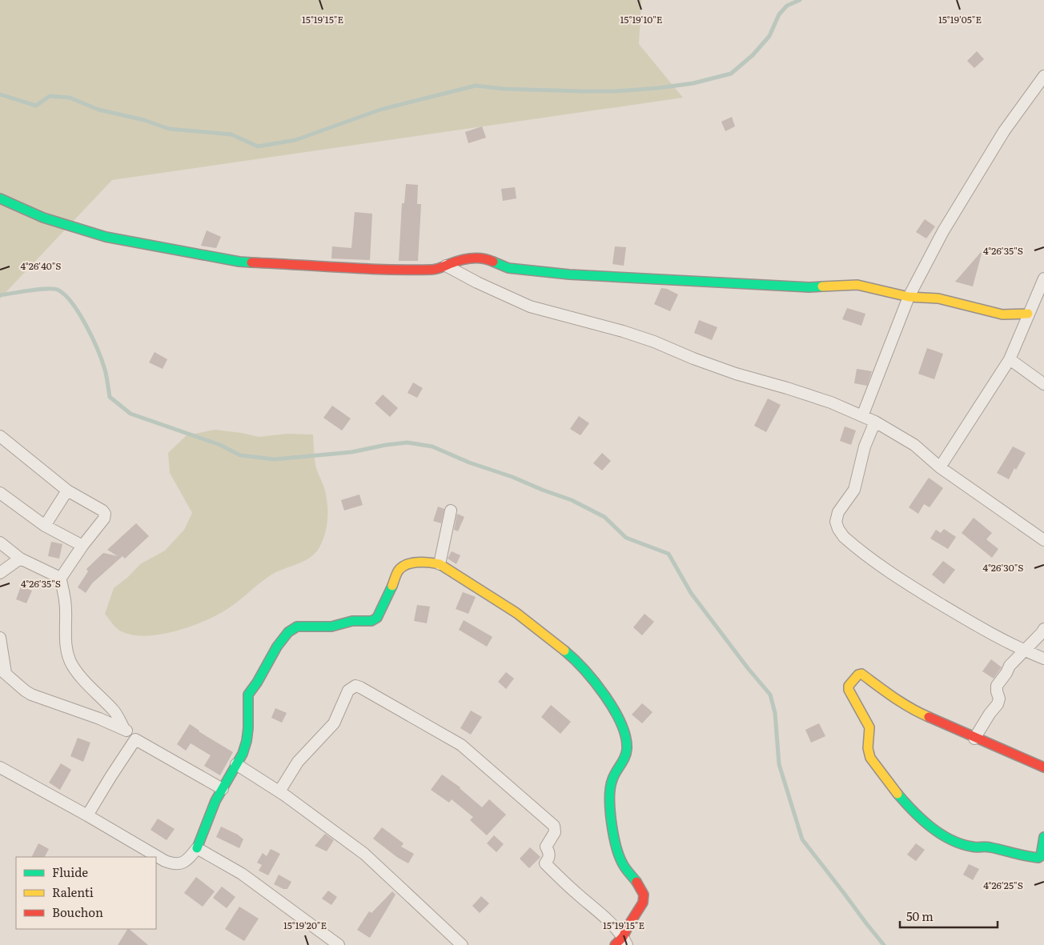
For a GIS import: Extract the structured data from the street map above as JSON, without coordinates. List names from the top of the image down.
{
  "legend": ["Fluide", "Ralenti", "Bouchon"],
  "scale_bar": "50 m",
  "coordinates": [
    "15°19'15\"E",
    "15°19'10\"E",
    "15°19'05\"E",
    "4°26'35\"S",
    "4°26'40\"S",
    "4°26'30\"S",
    "4°26'25\"S",
    "15°19'20\"E"
  ]
}
